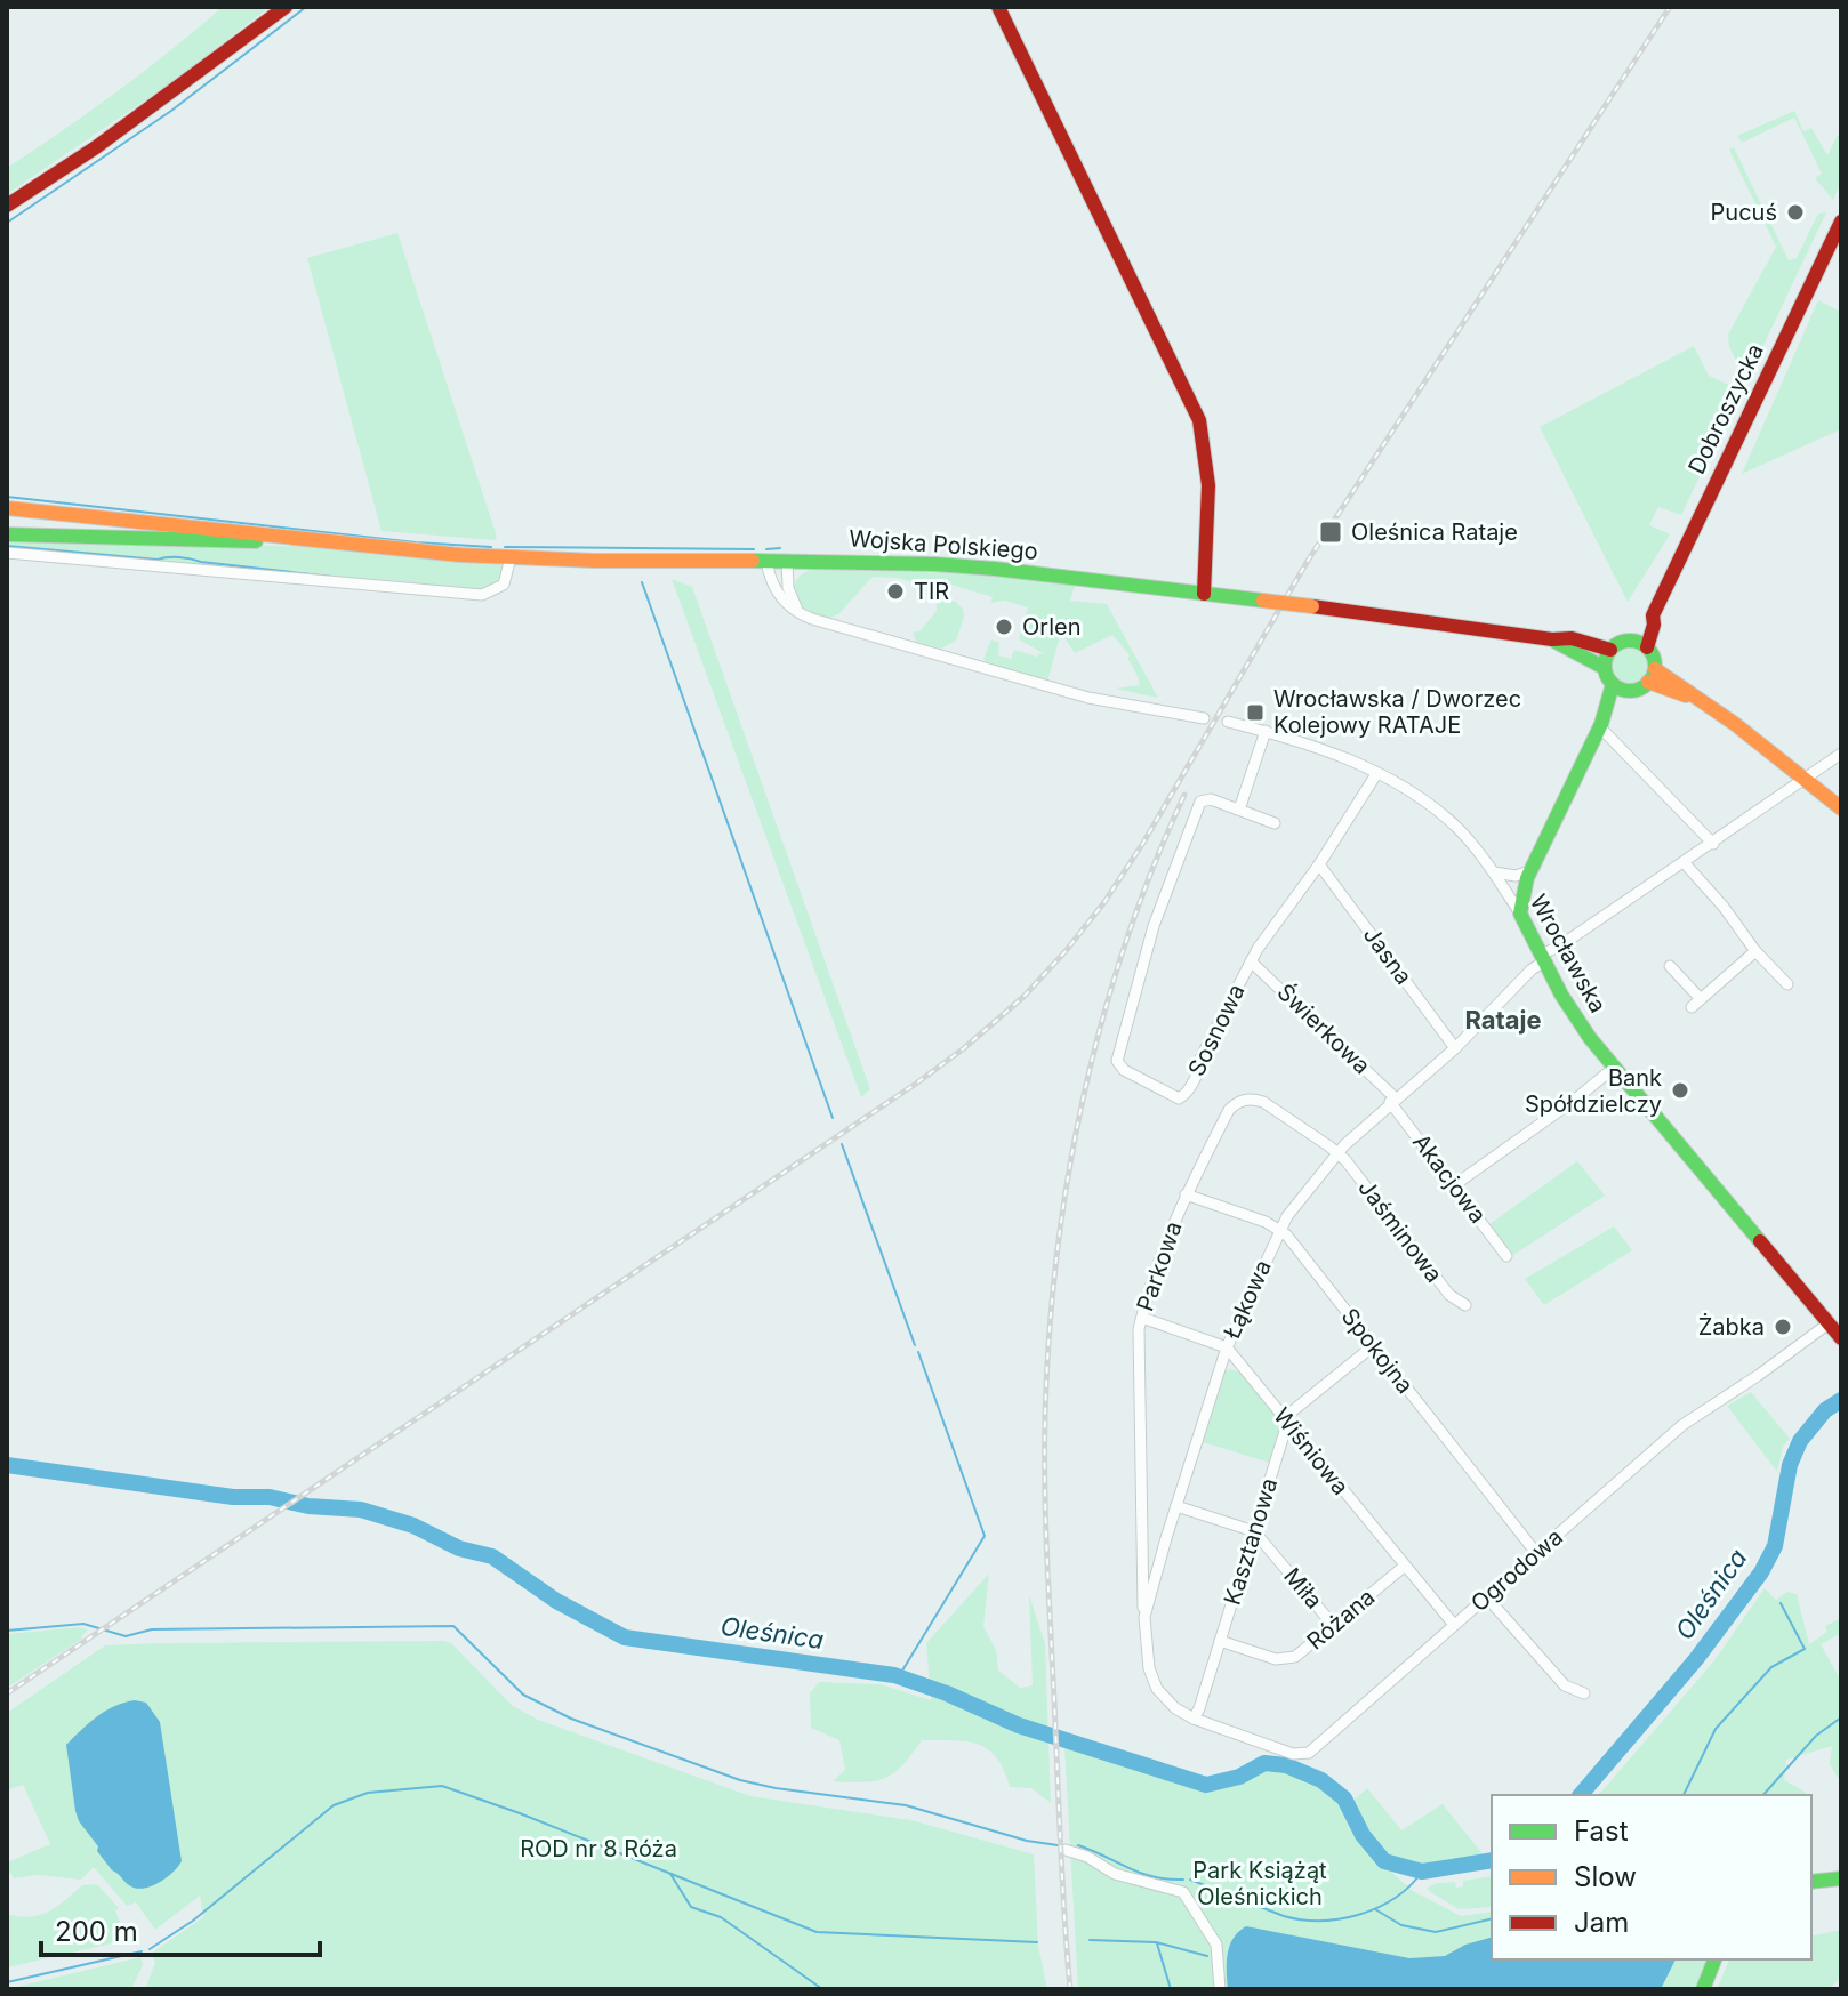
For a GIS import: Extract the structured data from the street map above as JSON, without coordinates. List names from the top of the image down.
{
  "streets": {
    "main road": ["Dobroszycka", "Wojska Polskiego", "Wrocławska"],
    "street": [
      "Jasna",
      "Świerkowa",
      "Sosnowa",
      "Akacjowa",
      "Jaśminowa",
      "Parkowa",
      "Łąkowa",
      "Spokojna",
      "Wiśniowa",
      "Kasztanowa",
      "Ogrodowa",
      "Miła",
      "Różana"
    ]
  },
  "crossings": [
    ["Dobroszycka", "Wojska Polskiego"],
    ["Wrocławska", "Sosnowa"],
    ["Wrocławska", "Łąkowa"],
    ["Wrocławska", "Ogrodowa"],
    ["Jasna", "Sosnowa"],
    ["Jasna", "Łąkowa"],
    ["Świerkowa", "Sosnowa"],
    ["Świerkowa", "Akacjowa"],
    ["Świerkowa", "Łąkowa"],
    ["Akacjowa", "Łąkowa"],
    ["Jaśminowa", "Parkowa"],
    ["Jaśminowa", "Łąkowa"],
    ["Parkowa", "Łąkowa"],
    ["Parkowa", "Spokojna"],
    ["Łąkowa", "Spokojna"],
    ["Łąkowa", "Wiśniowa"],
    ["Łąkowa", "Kasztanowa"],
    ["Łąkowa", "Ogrodowa"],
    ["Spokojna", "Kasztanowa"],
    ["Spokojna", "Ogrodowa"],
    ["Wiśniowa", "Kasztanowa"],
    ["Wiśniowa", "Ogrodowa"],
    ["Wiśniowa", "Różana"],
    ["Kasztanowa", "Ogrodowa"],
    ["Kasztanowa", "Miła"],
    ["Kasztanowa", "Różana"],
    ["Miła", "Różana"]
  ],
  "districts": ["Rataje"],
  "water": ["Oleśnica"],
  "parks": ["ROD nr 8 Róża", "Park Książąt Oleśnickich"],
  "places": {
    "other": [
      "Pucuś",
      "TIR",
      "Orlen",
      "Bank Spółdzielczy",
      "Żabka"
    ],
    "transit": ["Oleśnica Rataje", "Wrocławska / Dworzec Kolejowy RATAJE"]
  },
  "legend": ["Fast", "Slow", "Jam"],
  "scale_bar": "200 m"
}
